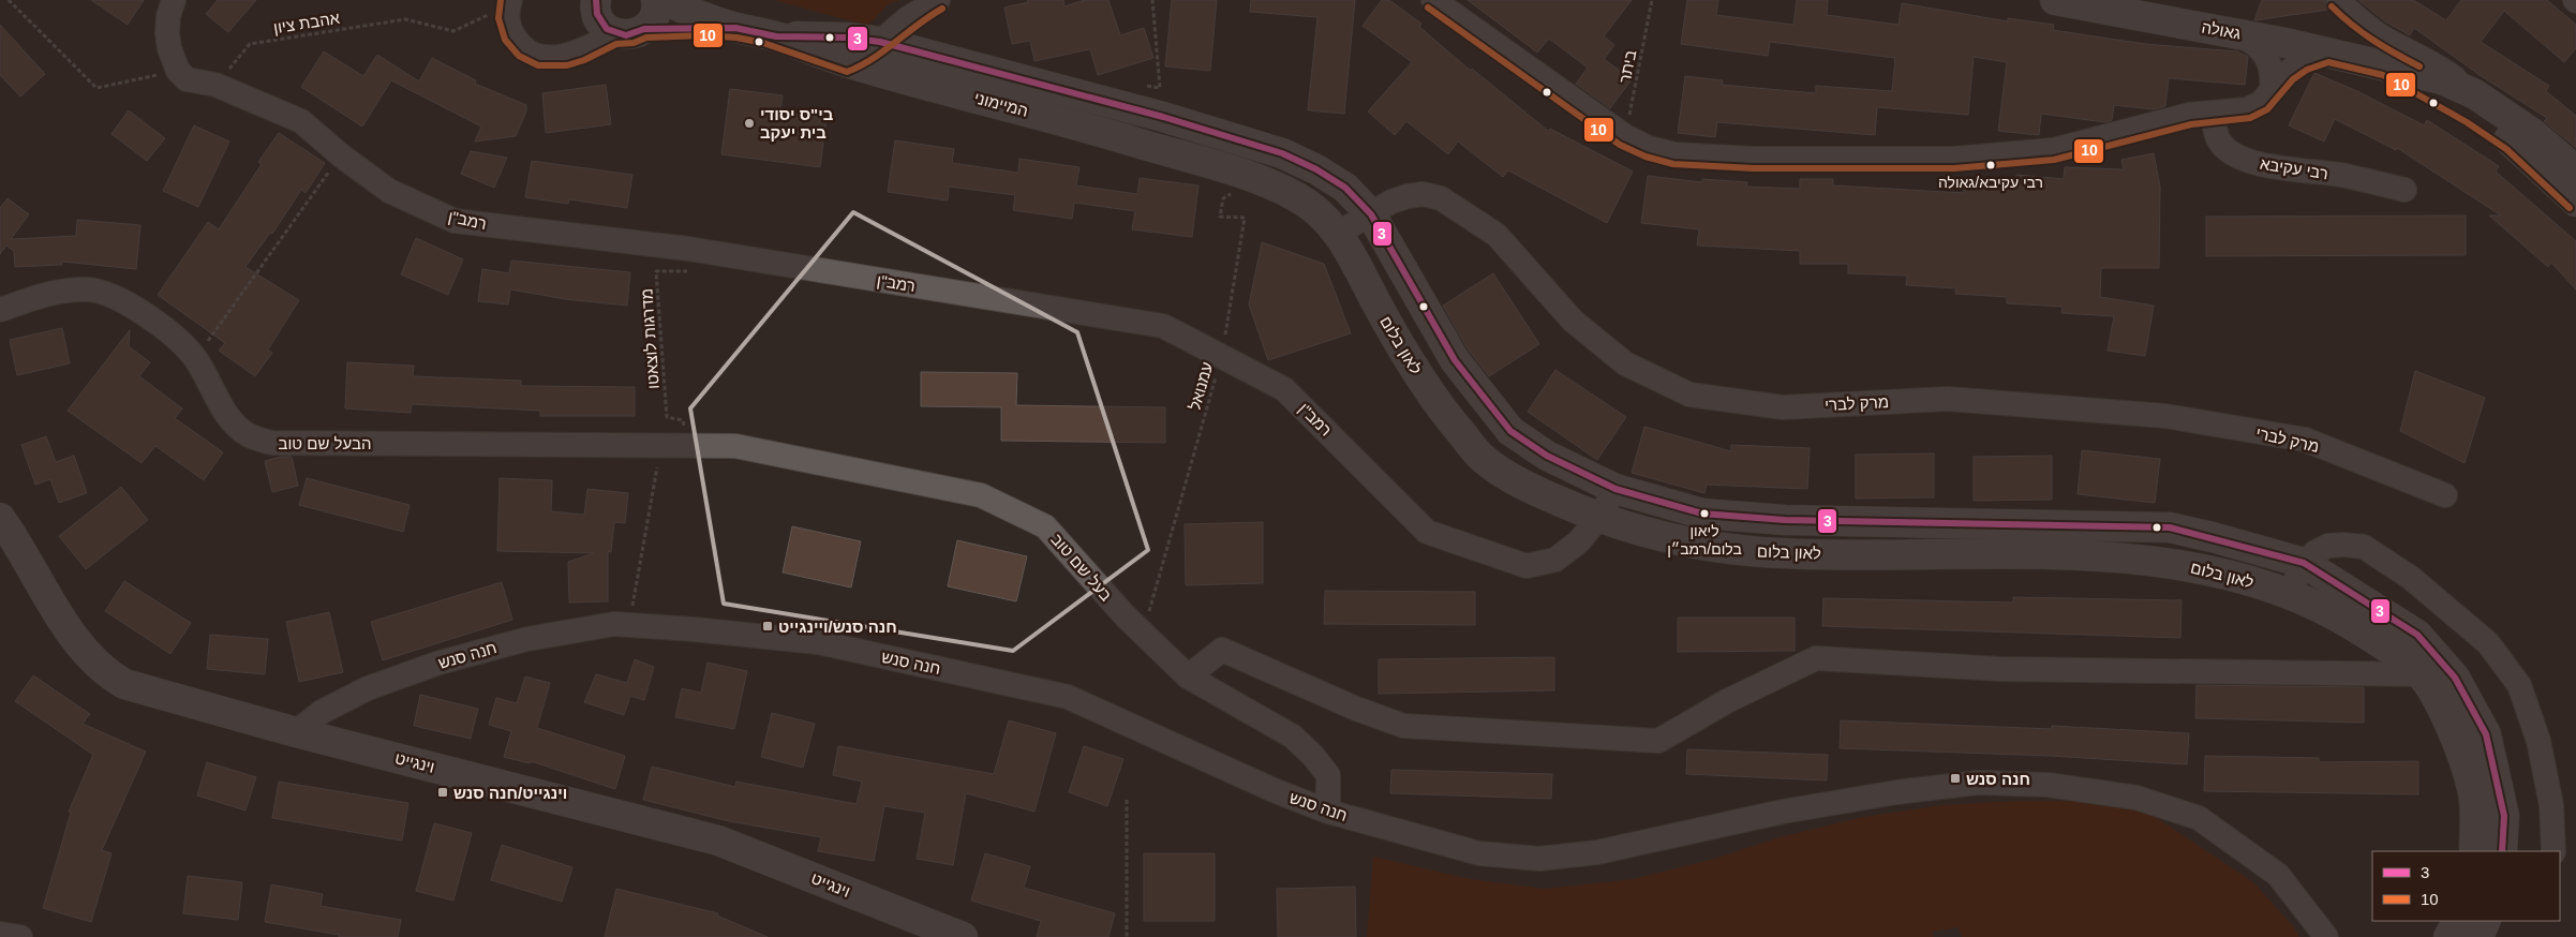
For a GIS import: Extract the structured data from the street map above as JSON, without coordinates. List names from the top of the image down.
{
  "streets": {
    "street": [
      "גאולה",
      "המיימוני",
      "רבי עקיבא",
      "רמב\"ן",
      "לאון בלום",
      "מרק לברי",
      "הבעל שם טוב",
      "בעל שם טוב",
      "חנה סנש",
      "וינגייט"
    ],
    "path": [
      "אהבת ציון",
      "ביתר",
      "מדרגות לוצאטו",
      "עמנואל"
    ]
  },
  "crossings": [
    ["אהבת ציון", "רמב\"ן"],
    ["המיימוני", "לאון בלום"],
    ["המיימוני", "עמנואל"],
    ["רמב\"ן", "מדרגות לוצאטו"],
    ["רמב\"ן", "לאון בלום"],
    ["רמב\"ן", "עמנואל"],
    ["מדרגות לוצאטו", "הבעל שם טוב"],
    ["מדרגות לוצאטו", "בעל שם טוב"],
    ["לאון בלום", "עמנואל"],
    ["לאון בלום", "מרק לברי"],
    ["עמנואל", "בעל שם טוב"],
    ["הבעל שם טוב", "בעל שם טוב"],
    ["בעל שם טוב", "חנה סנש"],
    ["חנה סנש", "וינגייט"]
  ],
  "places": {
    "other": ["בי\"ס יסודי בית יעקב", "רבי עקיבא/גאולה", "ליאון בלום/רמב״ן"],
    "transit": ["חנה סנש/ויינגייט", "חנה סנש", "וינגייט/חנה סנש"]
  },
  "lines": ["transit line 3", "transit line 10"],
  "legend": ["3", "10"]
}
